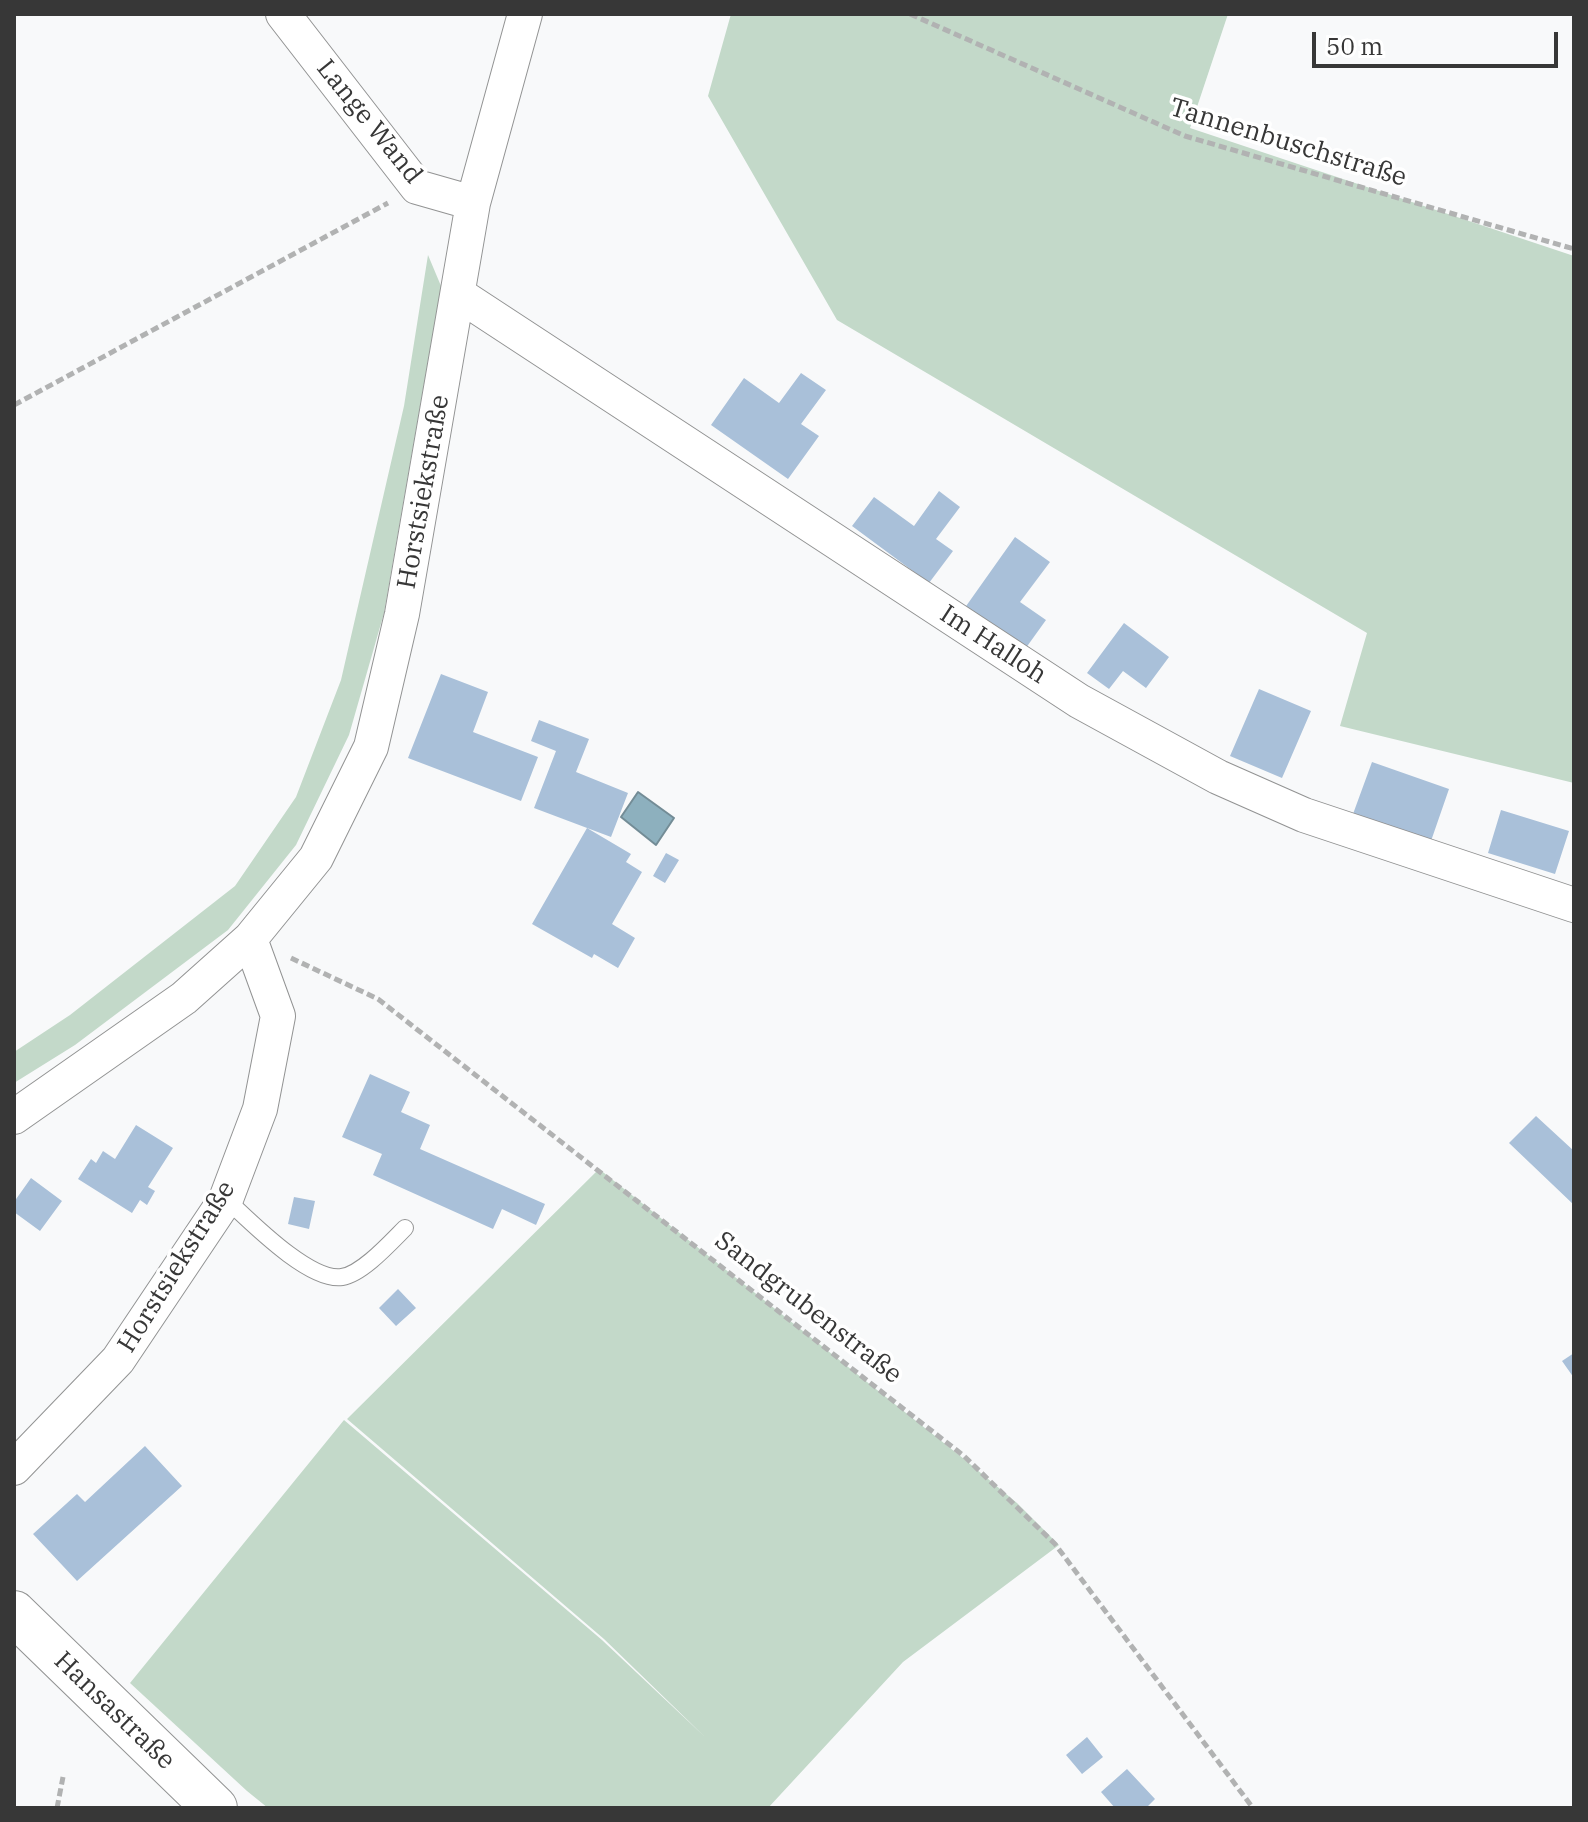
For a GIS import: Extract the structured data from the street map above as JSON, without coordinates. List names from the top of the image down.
{
  "streets": {
    "main road": ["Hansastraße"],
    "street": ["Lange Wand", "Horstsiekstraße", "Im Halloh"],
    "path": ["Tannenbuschstraße", "Sandgrubenstraße"]
  },
  "crossings": [
    ["Lange Wand", "Horstsiekstraße"],
    ["Horstsiekstraße", "Im Halloh"],
    ["Horstsiekstraße", "Sandgrubenstraße"]
  ],
  "scale_bar": "50 m"
}
